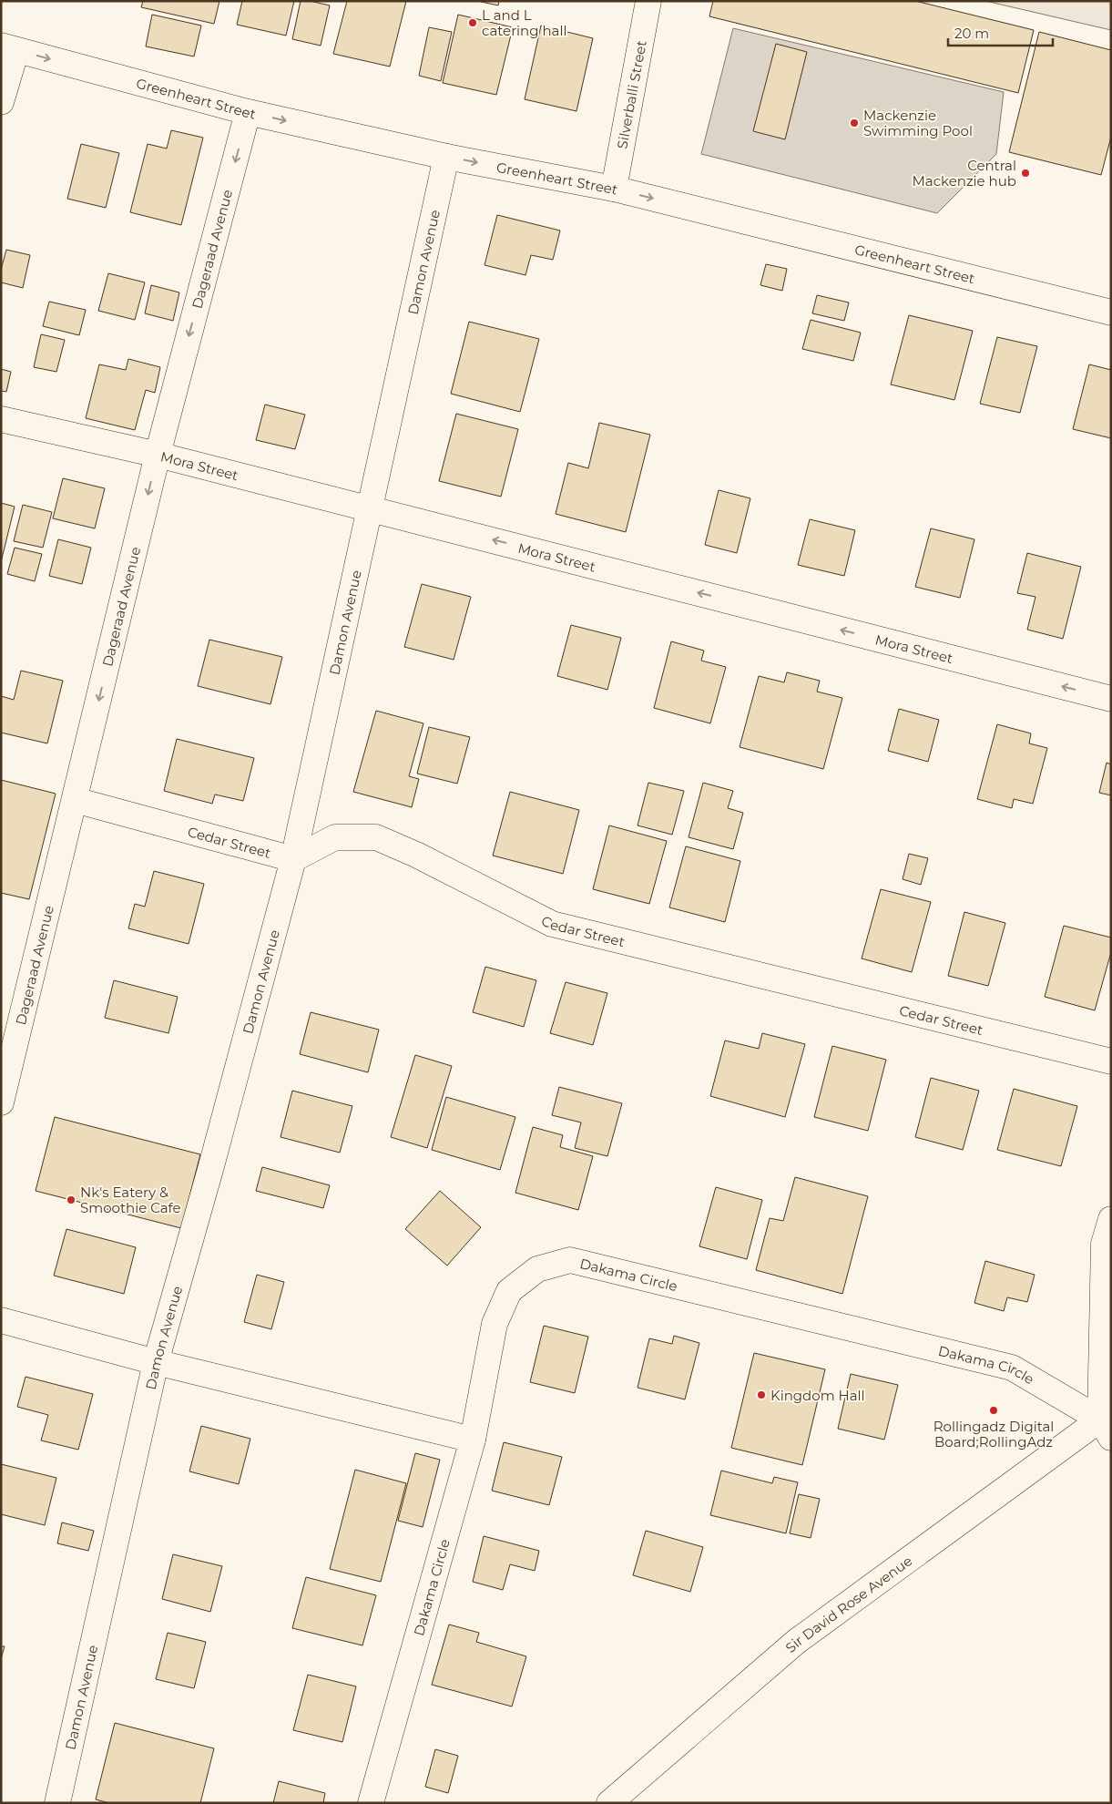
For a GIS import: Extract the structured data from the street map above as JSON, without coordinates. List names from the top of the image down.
{
  "streets": {
    "street": [
      "Silverballi Street",
      "Greenheart Street",
      "Dageraad Avenue",
      "Damon Avenue",
      "Mora Street",
      "Cedar Street",
      "Dakama Circle",
      "Sir David Rose Avenue"
    ]
  },
  "crossings": [
    ["Silverballi Street", "Greenheart Street"],
    ["Greenheart Street", "Dageraad Avenue"],
    ["Greenheart Street", "Damon Avenue"],
    ["Dageraad Avenue", "Mora Street"],
    ["Dageraad Avenue", "Cedar Street"],
    ["Damon Avenue", "Mora Street"],
    ["Damon Avenue", "Cedar Street"],
    ["Dakama Circle", "Sir David Rose Avenue"]
  ],
  "one_way": ["Greenheart Street", "Dageraad Avenue", "Mora Street"],
  "places": [
    "L and L catering hall",
    "Mackenzie Swimming Pool",
    "Central Mackenzie hub",
    "Nk's Eatery & Smoothie Cafe",
    "Kingdom Hall",
    "Rollingadz Digital Board;RollingAdz"
  ],
  "scale_bar": "20 m"
}
